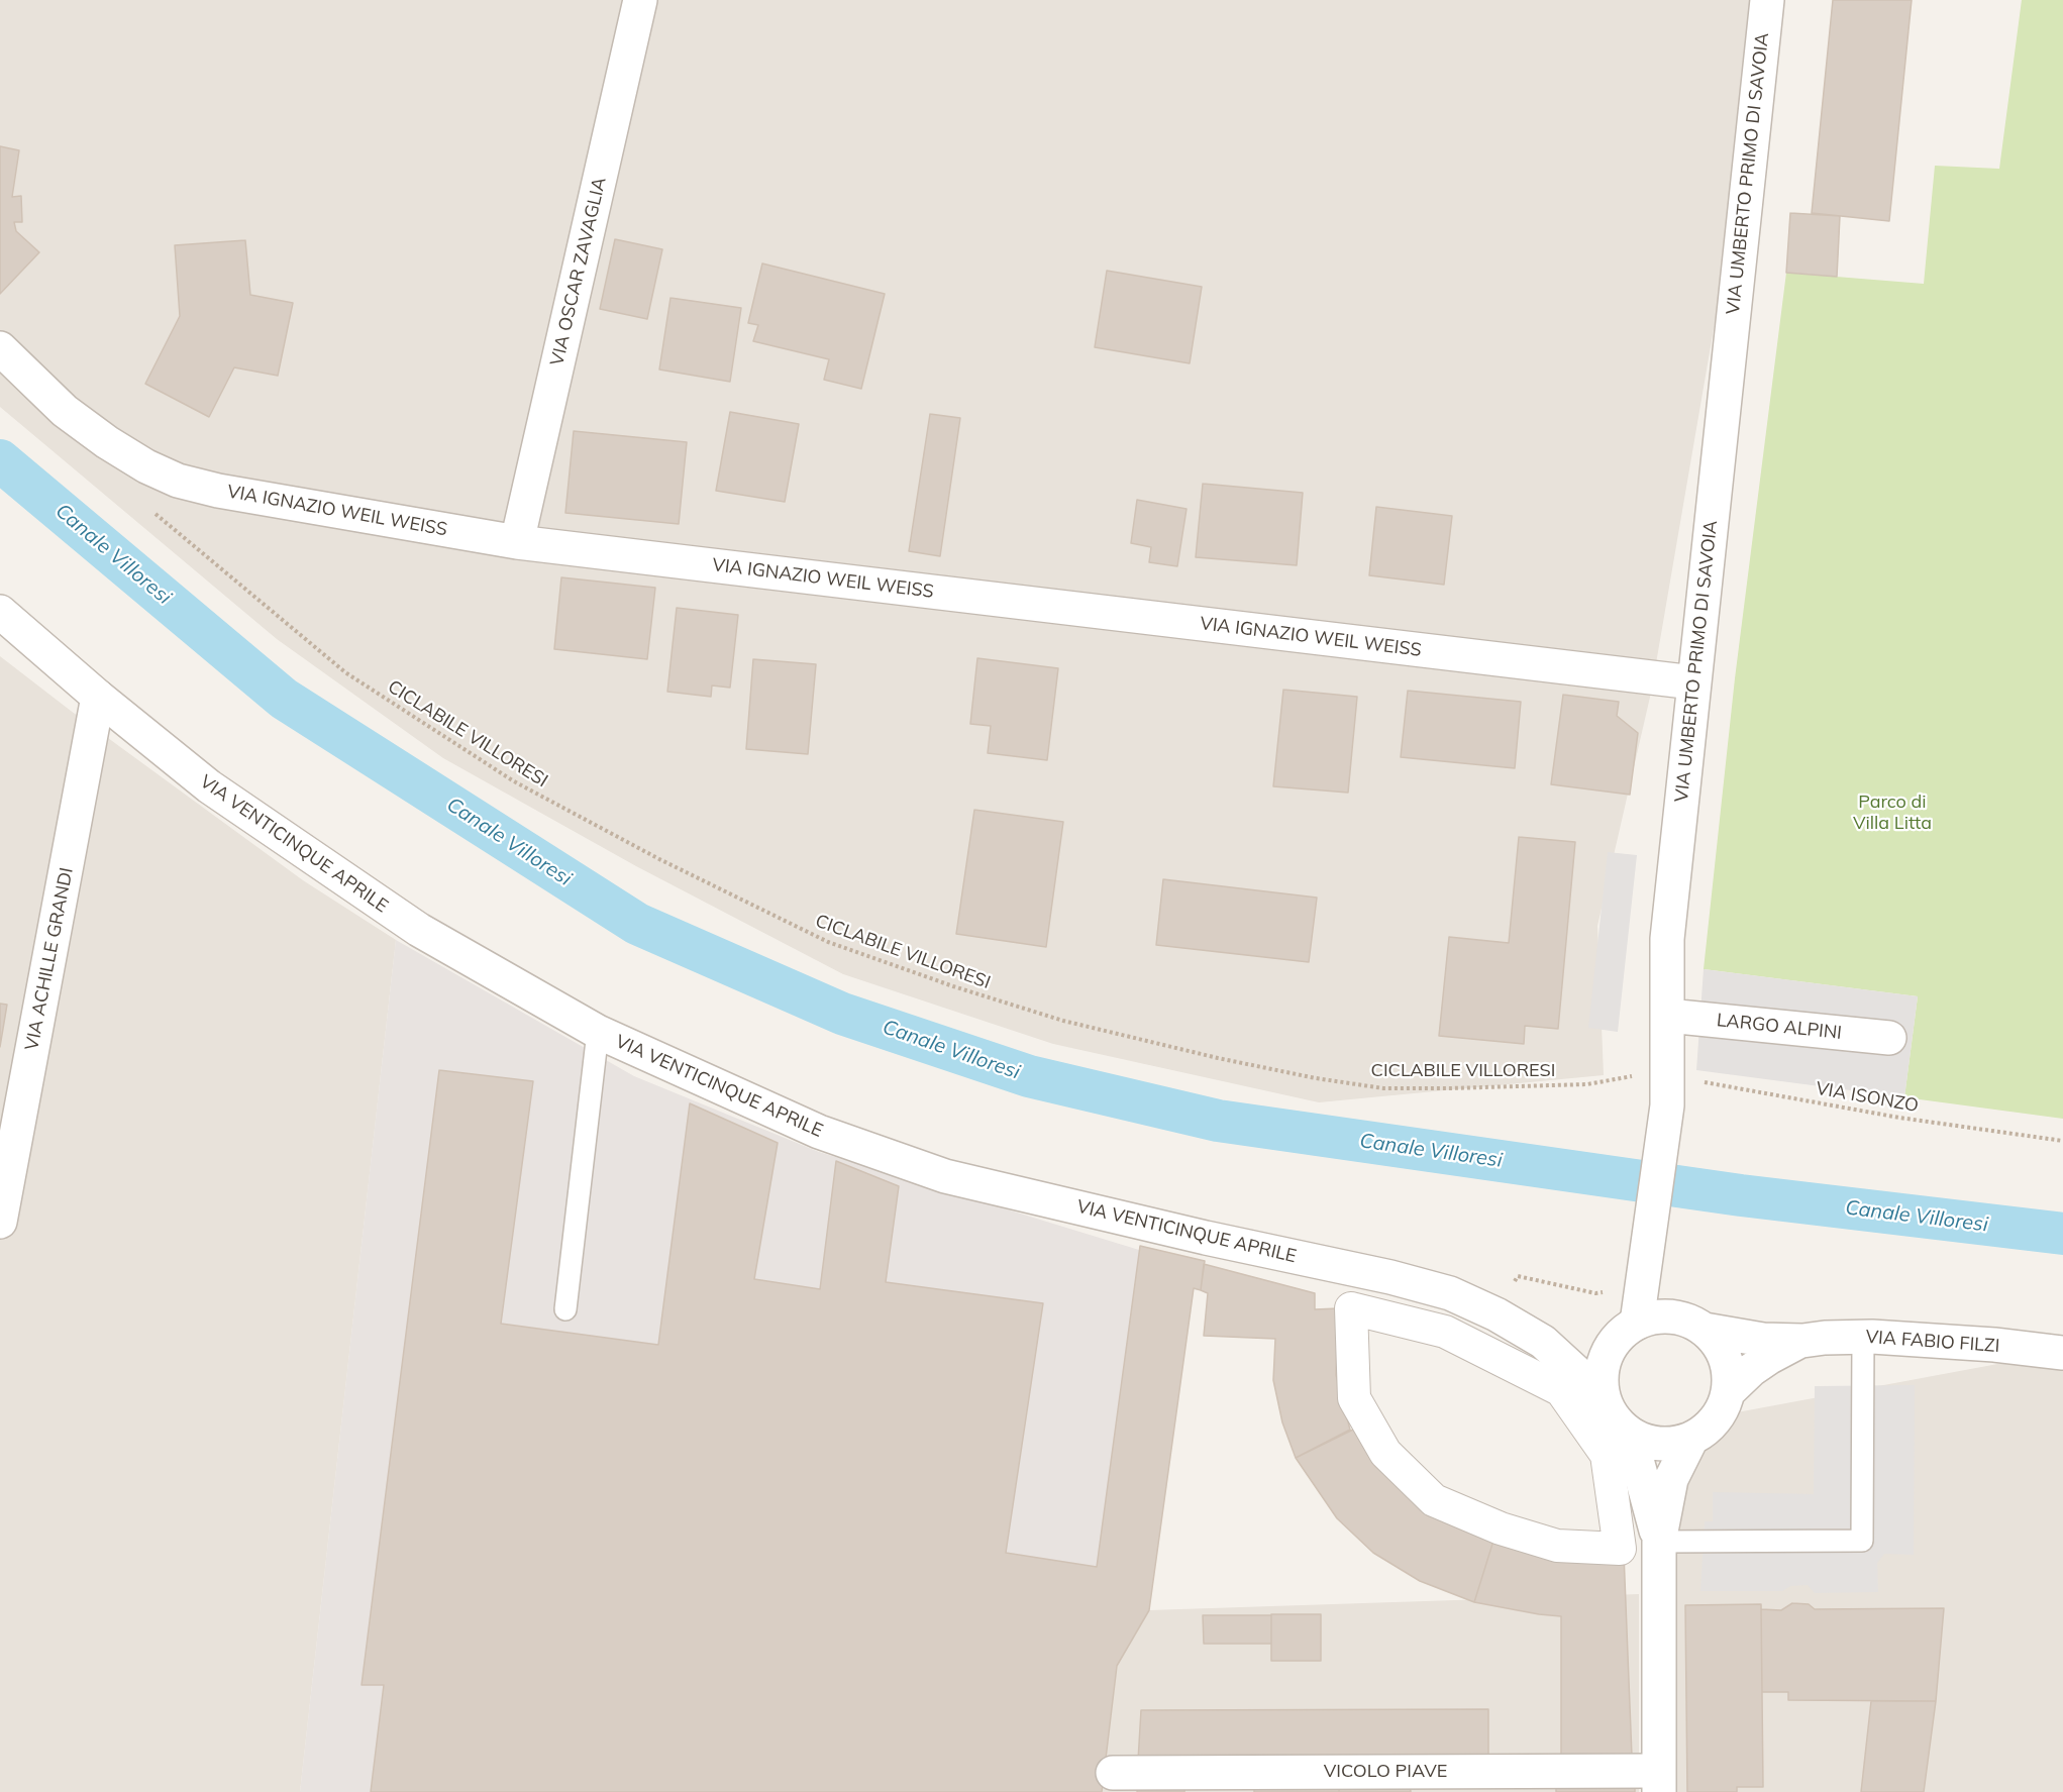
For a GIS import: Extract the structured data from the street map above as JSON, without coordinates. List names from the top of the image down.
{
  "streets": {
    "street": [
      "VIA UMBERTO PRIMO DI SAVOIA",
      "VIA OSCAR ZAVAGLIA",
      "VIA IGNAZIO WEIL WEISS",
      "VIA VENTICINQUE APRILE",
      "VIA ACHILLE GRANDI",
      "LARGO ALPINI",
      "VIA FABIO FILZI",
      "VICOLO PIAVE"
    ],
    "path": ["CICLABILE VILLORESI", "VIA ISONZO"]
  },
  "crossings": [
    ["VIA UMBERTO PRIMO DI SAVOIA", "VIA IGNAZIO WEIL WEISS"],
    ["VIA UMBERTO PRIMO DI SAVOIA", "CICLABILE VILLORESI"],
    ["VIA UMBERTO PRIMO DI SAVOIA", "VIA VENTICINQUE APRILE"],
    ["VIA UMBERTO PRIMO DI SAVOIA", "LARGO ALPINI"],
    ["VIA UMBERTO PRIMO DI SAVOIA", "VIA ISONZO"],
    ["VIA UMBERTO PRIMO DI SAVOIA", "VIA FABIO FILZI"],
    ["VIA OSCAR ZAVAGLIA", "VIA IGNAZIO WEIL WEISS"],
    ["CICLABILE VILLORESI", "VIA ISONZO"],
    ["VIA VENTICINQUE APRILE", "VIA ACHILLE GRANDI"],
    ["VIA VENTICINQUE APRILE", "VIA FABIO FILZI"]
  ],
  "water": ["Canale Villoresi"],
  "parks": ["Parco di Villa Litta"]
}
